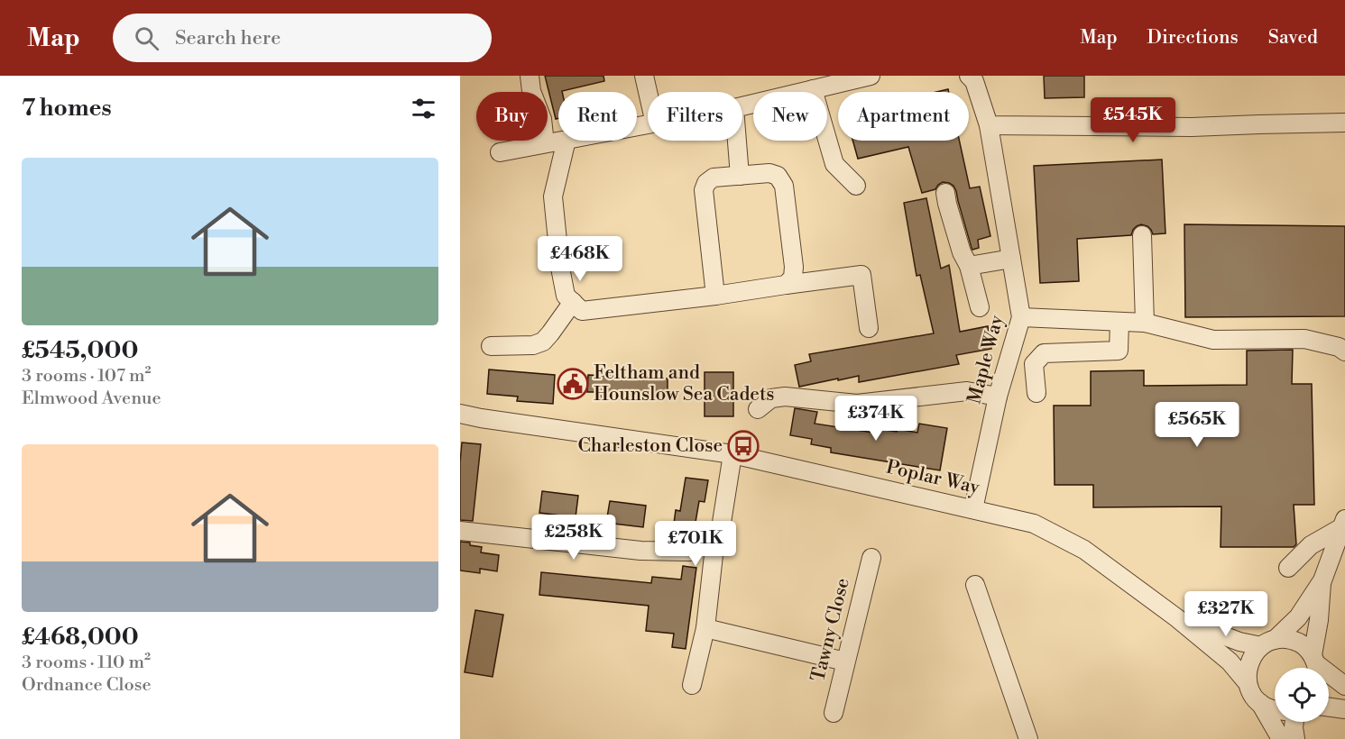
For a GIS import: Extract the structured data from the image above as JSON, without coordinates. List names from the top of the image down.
{
  "streets": {
    "street": ["Maple Way", "Poplar Way", "Tawny Close"]
  },
  "crossings": [
    ["Maple Way", "Poplar Way"]
  ],
  "places": {
    "public building": ["Feltham and Hounslow Sea Cadets"],
    "bus stop": ["Charleston Close"]
  },
  "page": {
    "header": "Map",
    "search": "Search here",
    "nav": ["Map", "Directions", "Saved"],
    "heading": "7 homes",
    "chip": [
      "Buy",
      "Rent",
      "Filters",
      "New",
      "Apartment"
    ],
    "price": [
      "£545K",
      "£468K",
      "£374K",
      "£565K",
      "£258K",
      "£701K",
      "£327K"
    ],
    "list": [
      {
        "name": "£545,000",
        "note": "3 rooms · 107 m² · Elmwood Avenue"
      },
      {
        "name": "£468,000",
        "note": "3 rooms · 110 m² · Ordnance Close"
      }
    ]
  }
}
